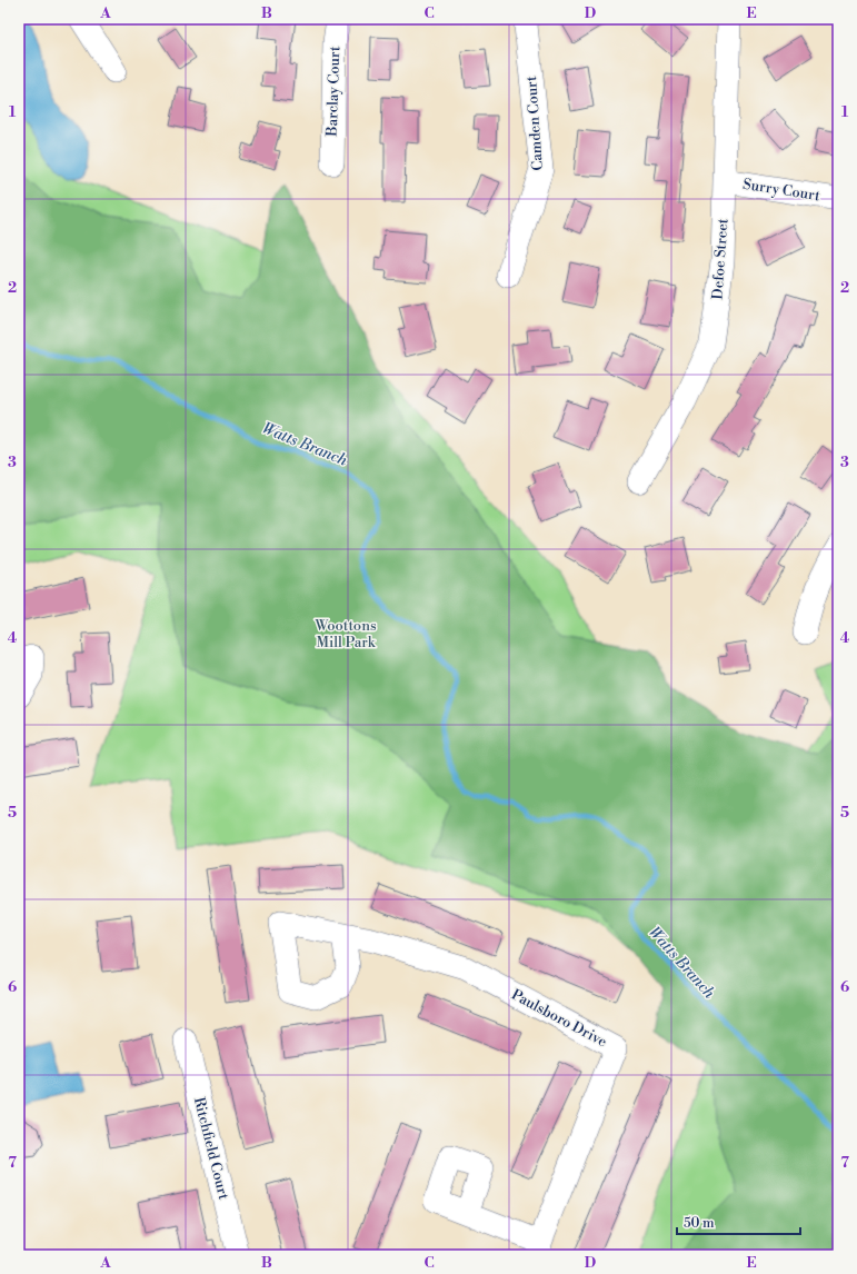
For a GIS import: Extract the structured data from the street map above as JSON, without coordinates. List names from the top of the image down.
{
  "streets": {
    "street": [
      "Barclay Court",
      "Camden Court",
      "Surry Court",
      "Defoe Street",
      "Paulsboro Drive",
      "Ritchfield Court"
    ]
  },
  "crossings": [
    ["Surry Court", "Defoe Street"]
  ],
  "water": ["Watts Branch"],
  "parks": ["Woottons Mill Park"],
  "scale_bar": "50 m",
  "grid": {
    "columns": [
      "A",
      "B",
      "C",
      "D",
      "E"
    ],
    "rows": [
      "1",
      "2",
      "3",
      "4",
      "5",
      "6",
      "7"
    ]
  }
}
